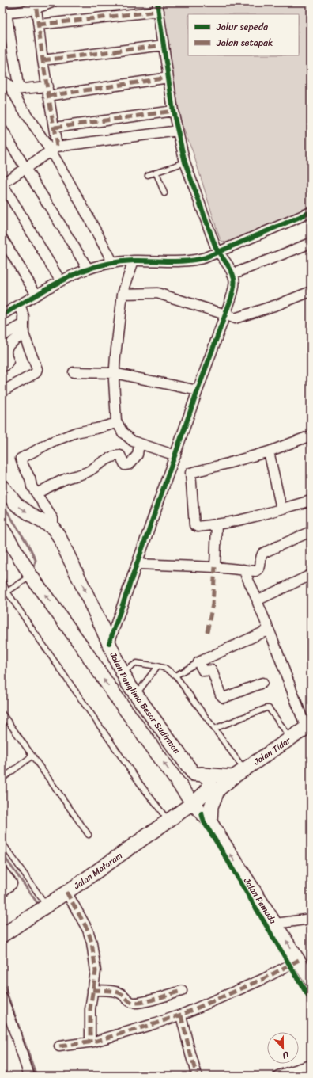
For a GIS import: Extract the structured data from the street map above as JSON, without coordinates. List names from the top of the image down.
{
  "streets": {
    "main road": [
      "Jalan Panglima Besar Sudirman",
      "Jalan Tidar",
      "Jalan Mataram",
      "Jalan Pemuda"
    ]
  },
  "crossings": [
    ["Jalan Mataram", "Jalan Pemuda"]
  ],
  "one_way": ["Jalan Panglima Besar Sudirman", "Jalan Pemuda"],
  "legend": ["Jalur sepeda", "Jalan setapak"],
  "north": "bottom"
}
